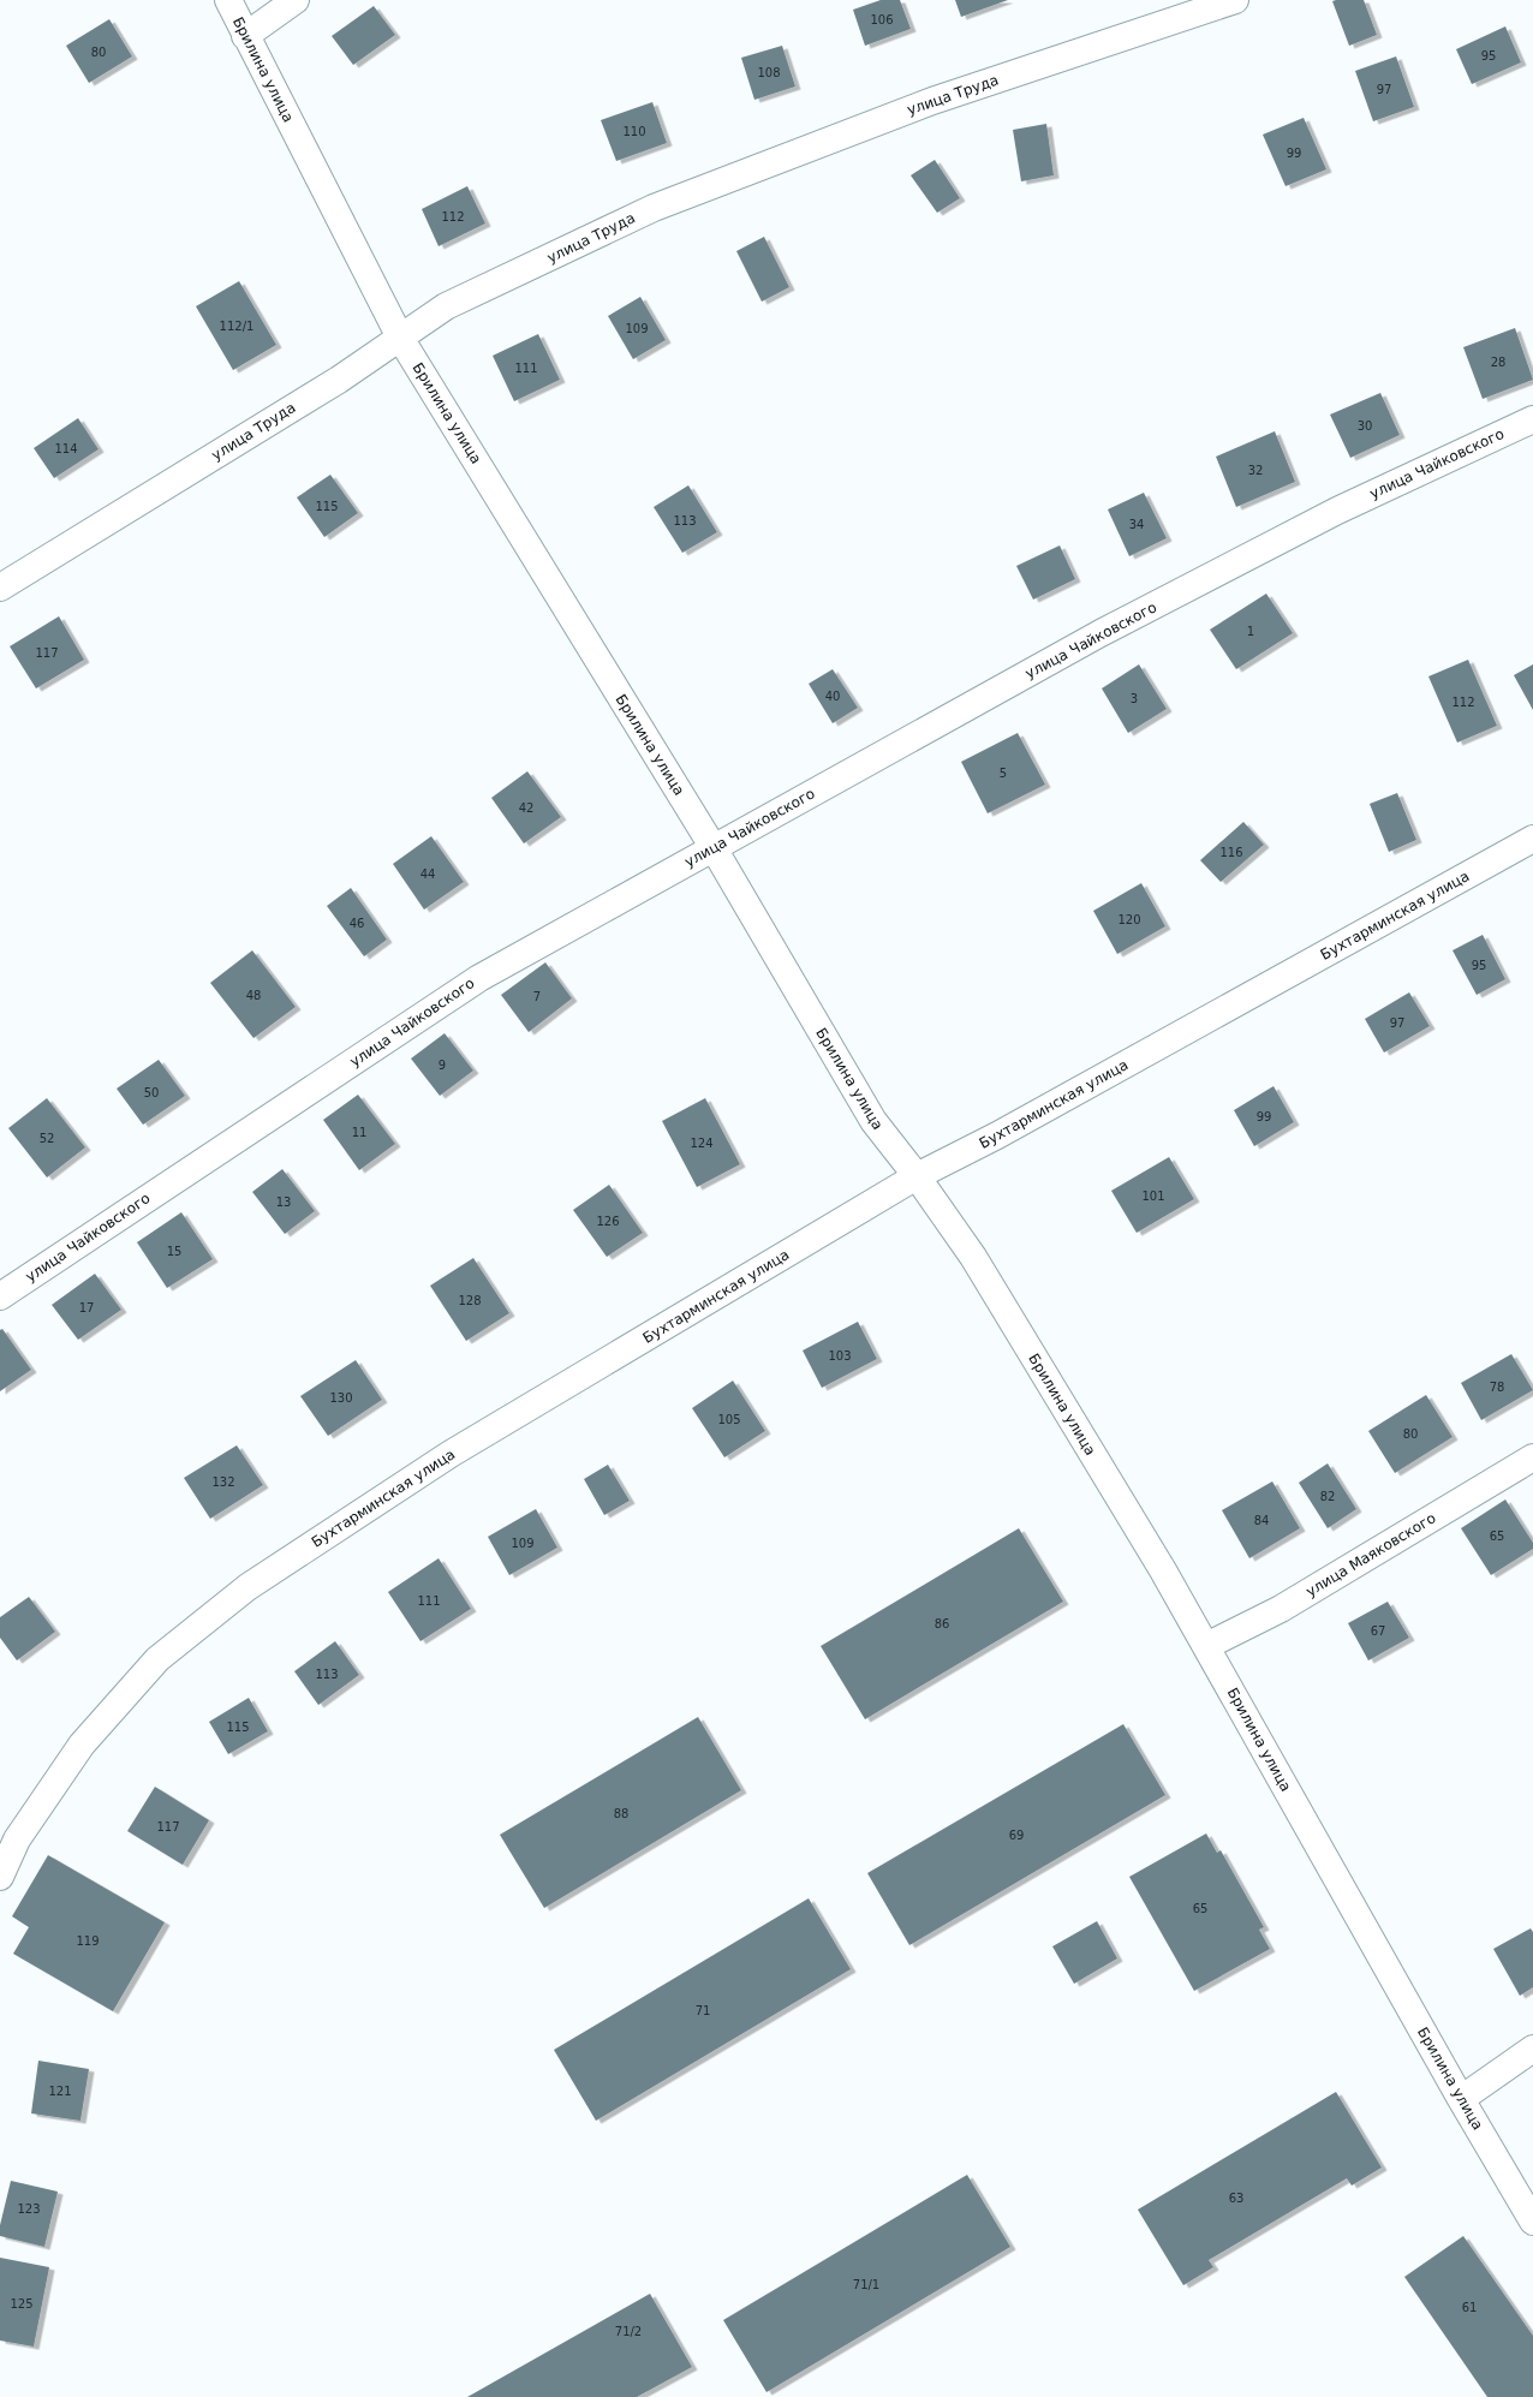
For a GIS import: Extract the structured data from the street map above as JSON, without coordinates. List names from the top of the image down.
{
  "streets": {
    "street": [
      "Брилина улица",
      "улица Труда",
      "улица Чайковского",
      "Бухтарминская улица",
      "улица Маяковского"
    ]
  },
  "crossings": [
    ["Брилина улица", "улица Труда"],
    ["Брилина улица", "улица Чайковского"],
    ["Брилина улица", "Бухтарминская улица"],
    ["Брилина улица", "улица Маяковского"]
  ],
  "house_numbers": [
    "106",
    "80",
    "95",
    "108",
    "97",
    "110",
    "99",
    "112",
    "112/1",
    "109",
    "28",
    "111",
    "30",
    "114",
    "32",
    "115",
    "113",
    "34",
    "1",
    "117",
    "40",
    "3",
    "112",
    "5",
    "42",
    "116",
    "44",
    "120",
    "46",
    "95",
    "48",
    "7",
    "97",
    "9",
    "50",
    "99",
    "11",
    "52",
    "124",
    "101",
    "13",
    "126",
    "15",
    "128",
    "17",
    "103",
    "78",
    "130",
    "105",
    "80",
    "132",
    "82",
    "84",
    "65",
    "109",
    "111",
    "86",
    "67",
    "113",
    "115",
    "88",
    "117",
    "69",
    "65",
    "119",
    "71",
    "121",
    "63",
    "123",
    "71/1",
    "125",
    "61",
    "71/2"
  ]
}
